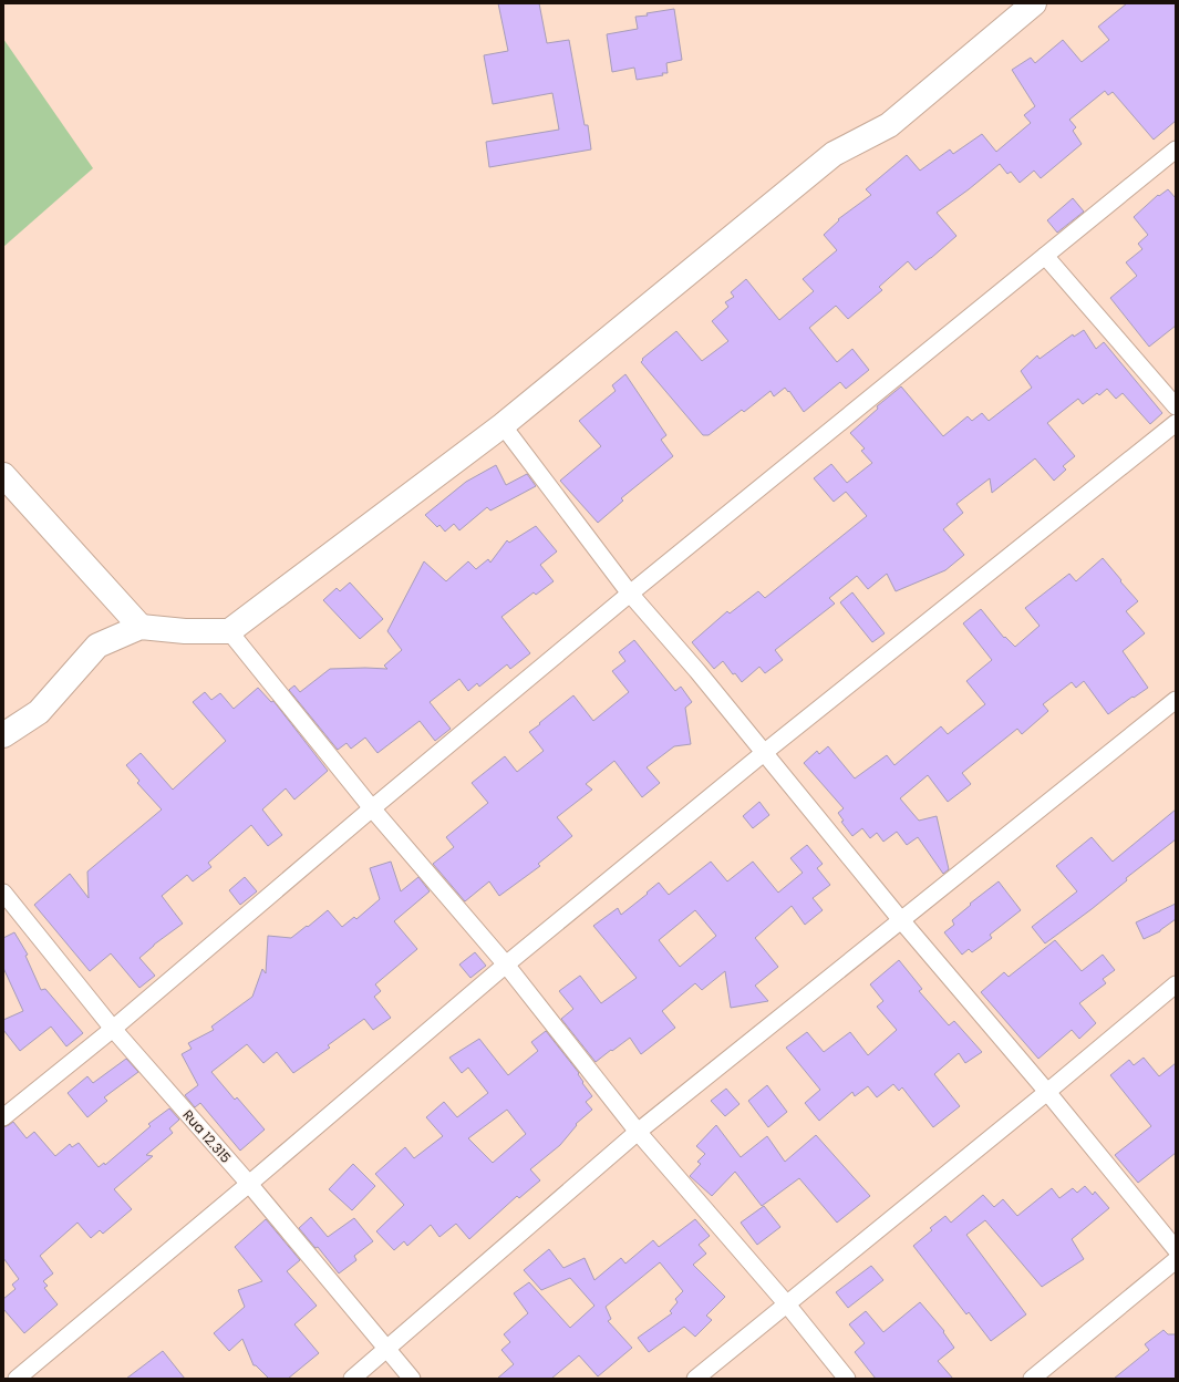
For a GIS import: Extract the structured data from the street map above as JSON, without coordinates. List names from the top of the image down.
{
  "streets": {
    "street": ["Rua 12.315"]
  }
}
